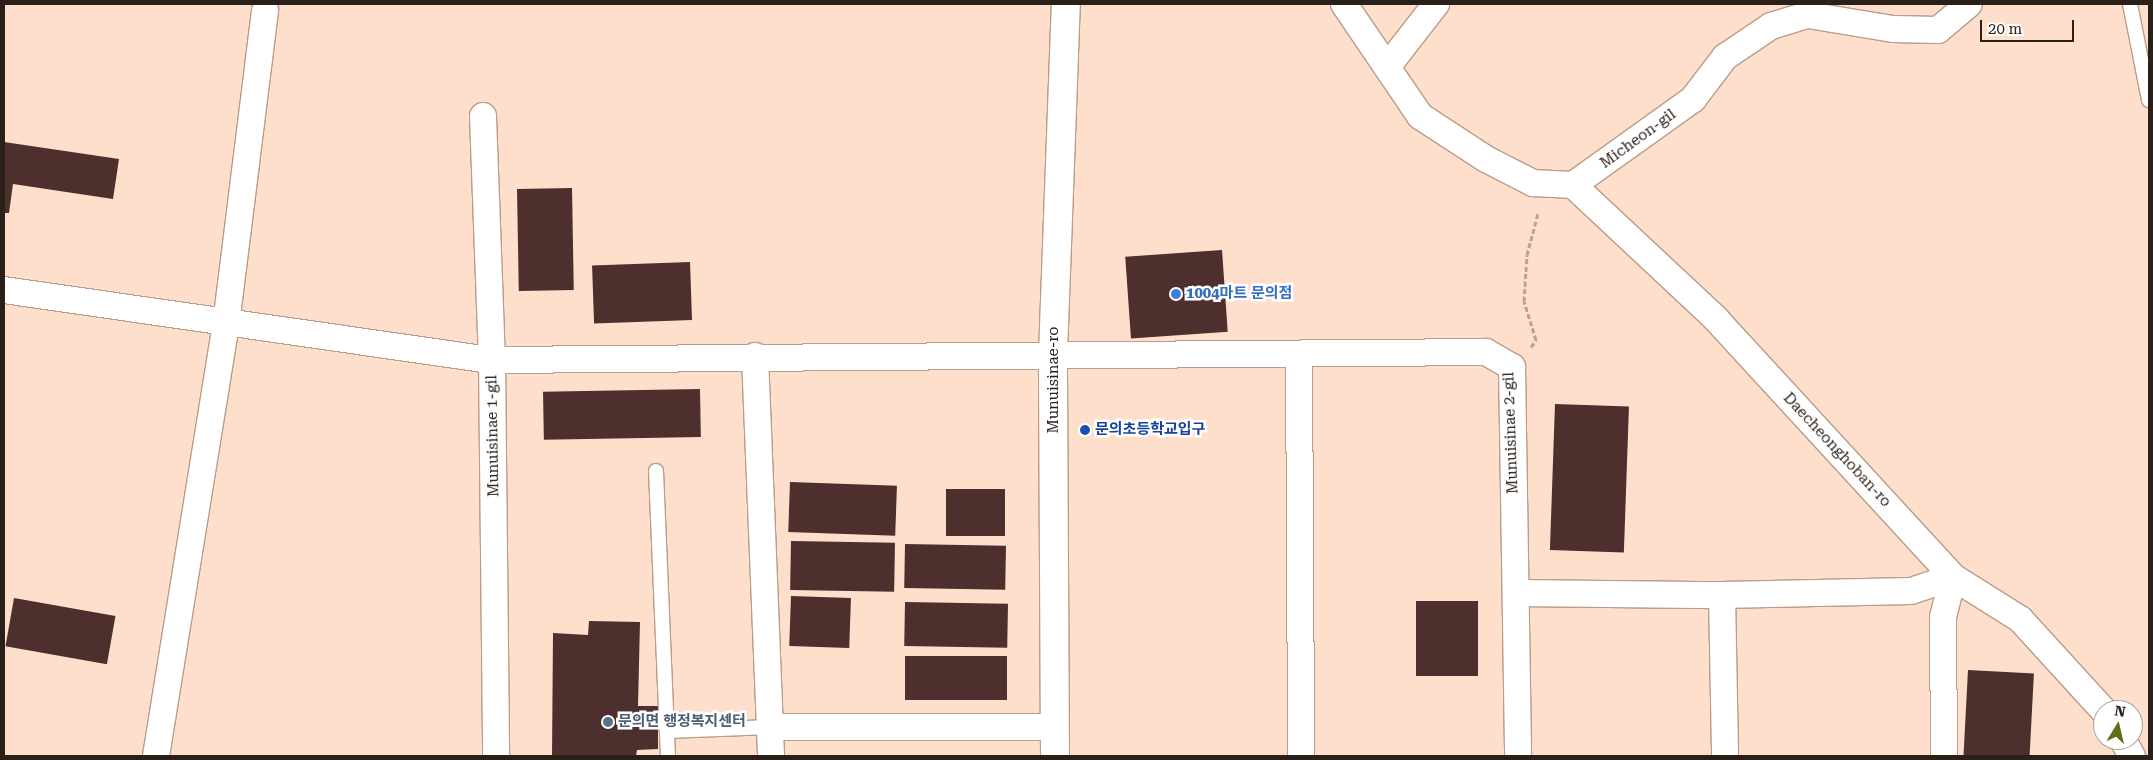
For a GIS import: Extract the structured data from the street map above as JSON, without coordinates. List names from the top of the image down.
{
  "streets": {
    "street": [
      "Micheon-gil",
      "Munuisinae-ro",
      "Munuisinae 2-gil",
      "Munuisinae 1-gil",
      "Daecheonghoban-ro"
    ]
  },
  "crossings": [
    ["Micheon-gil", "Daecheonghoban-ro"],
    ["Munuisinae-ro", "Munuisinae 2-gil"],
    ["Munuisinae 2-gil", "Munuisinae 1-gil"]
  ],
  "places": ["1004마트 문의점", "문의초등학교입구", "문의면 행정복지센터"],
  "scale_bar": "20 m",
  "north": "top"
}
